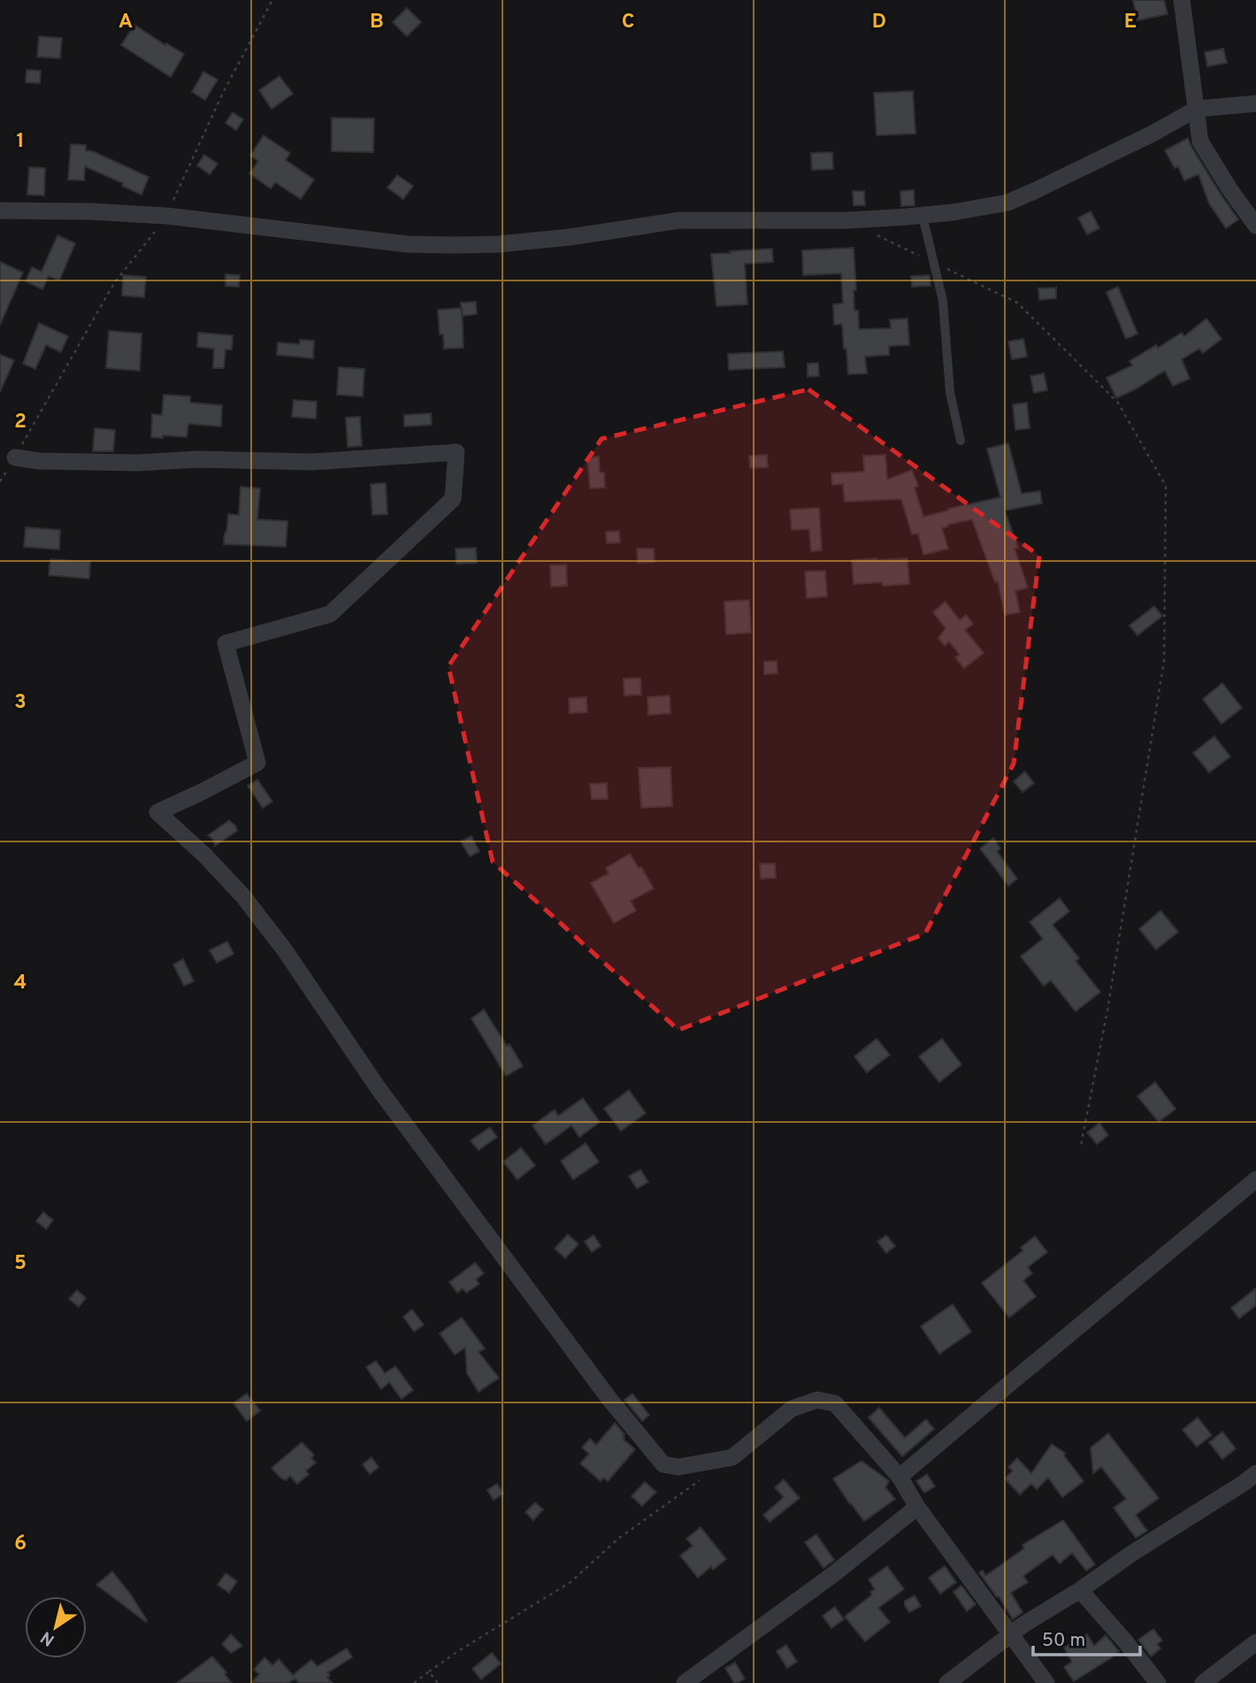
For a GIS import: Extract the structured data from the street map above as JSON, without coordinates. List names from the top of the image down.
{
  "scale_bar": "50 m",
  "north": "bottom left",
  "grid": {
    "columns": [
      "A",
      "B",
      "C",
      "D",
      "E"
    ],
    "rows": [
      "1",
      "2",
      "3",
      "4",
      "5",
      "6"
    ]
  }
}
